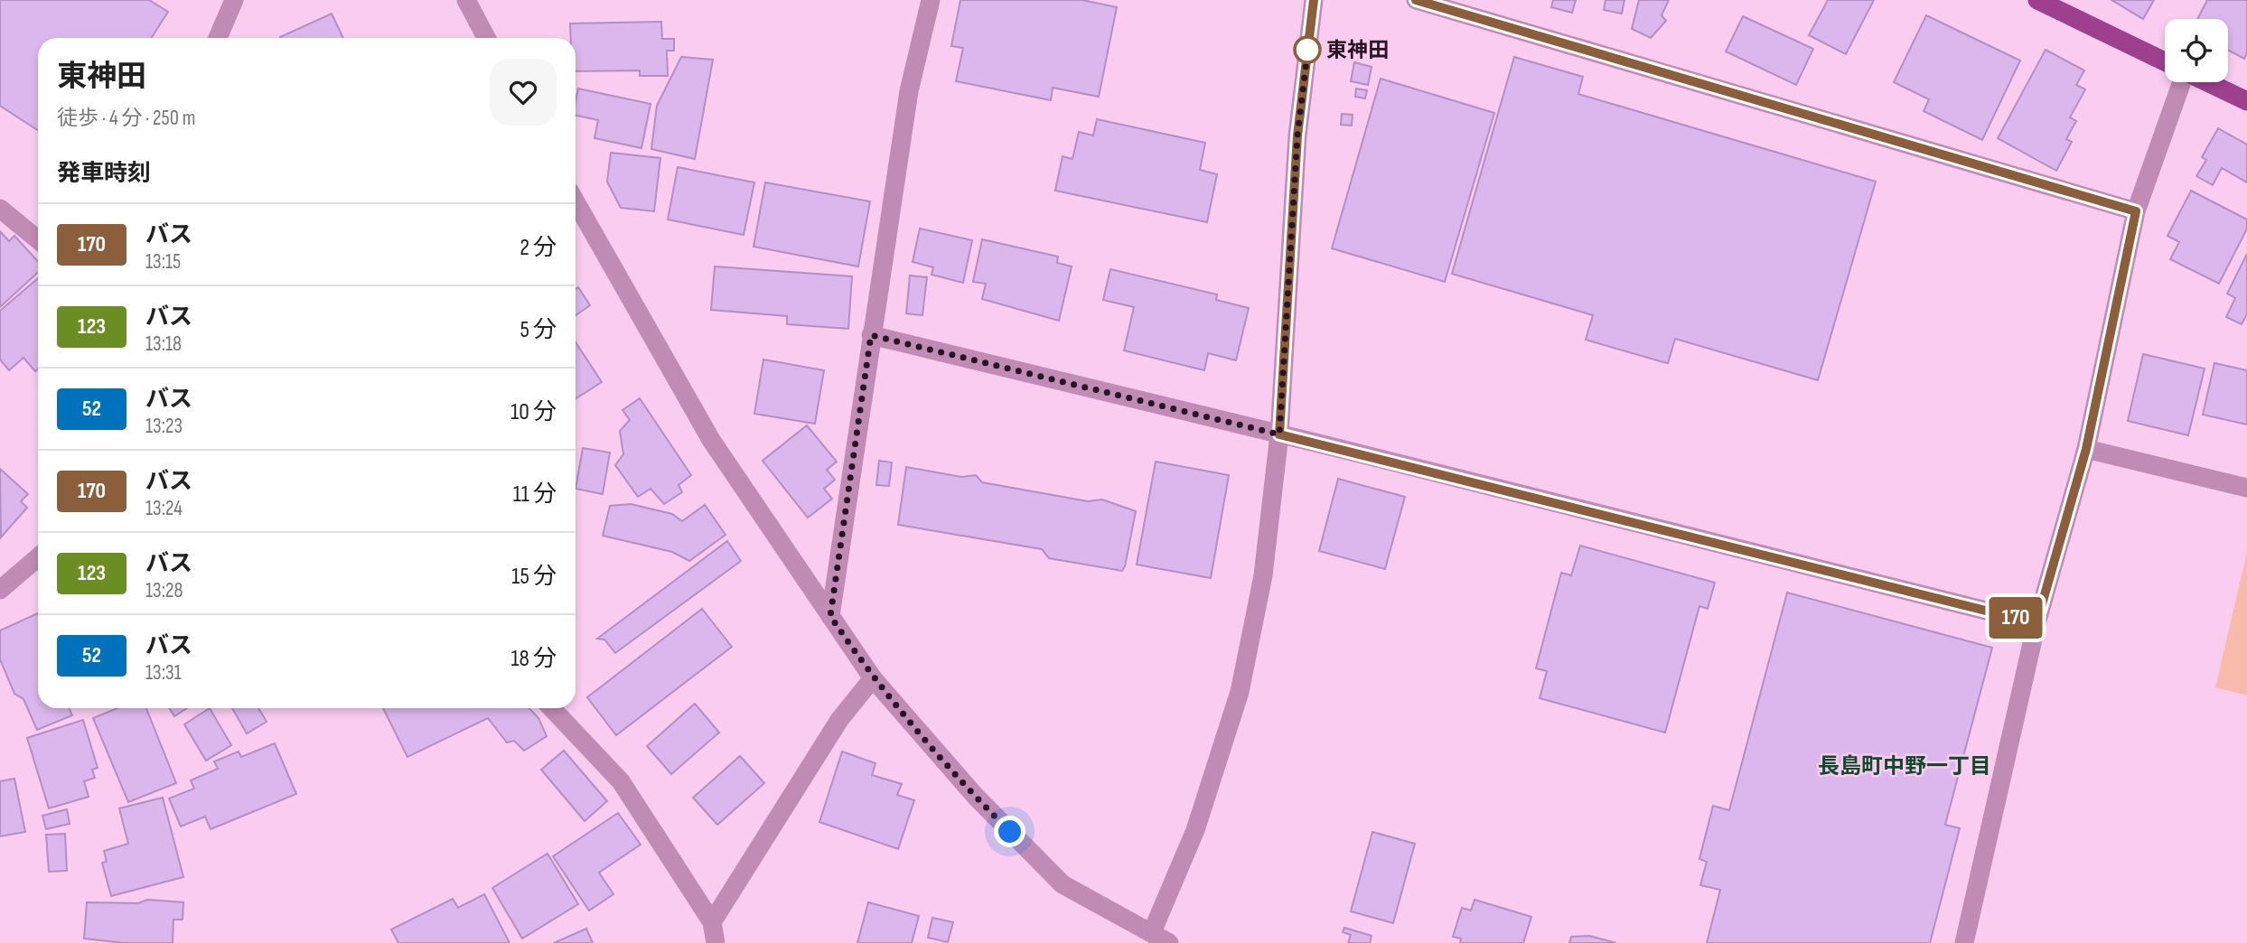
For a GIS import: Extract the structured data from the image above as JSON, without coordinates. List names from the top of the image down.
{
  "districts": ["長島町中野一丁目"],
  "places": ["東神田"],
  "lines": ["bus line 170"],
  "page": {
    "on_map": "170",
    "heading": [
      ["東神田", "徒歩 · 4 分 · 250 m"],
      "発車時刻"
    ],
    "list": [
      {
        "mark": "170",
        "name": "バス",
        "note": "13:15",
        "value": "2 分"
      },
      {
        "mark": "123",
        "name": "バス",
        "note": "13:18",
        "value": "5 分"
      },
      {
        "mark": "52",
        "name": "バス",
        "note": "13:23",
        "value": "10 分"
      },
      {
        "mark": "170",
        "name": "バス",
        "note": "13:24",
        "value": "11 分"
      },
      {
        "mark": "123",
        "name": "バス",
        "note": "13:28",
        "value": "15 分"
      },
      {
        "mark": "52",
        "name": "バス",
        "note": "13:31",
        "value": "18 分"
      }
    ]
  }
}
